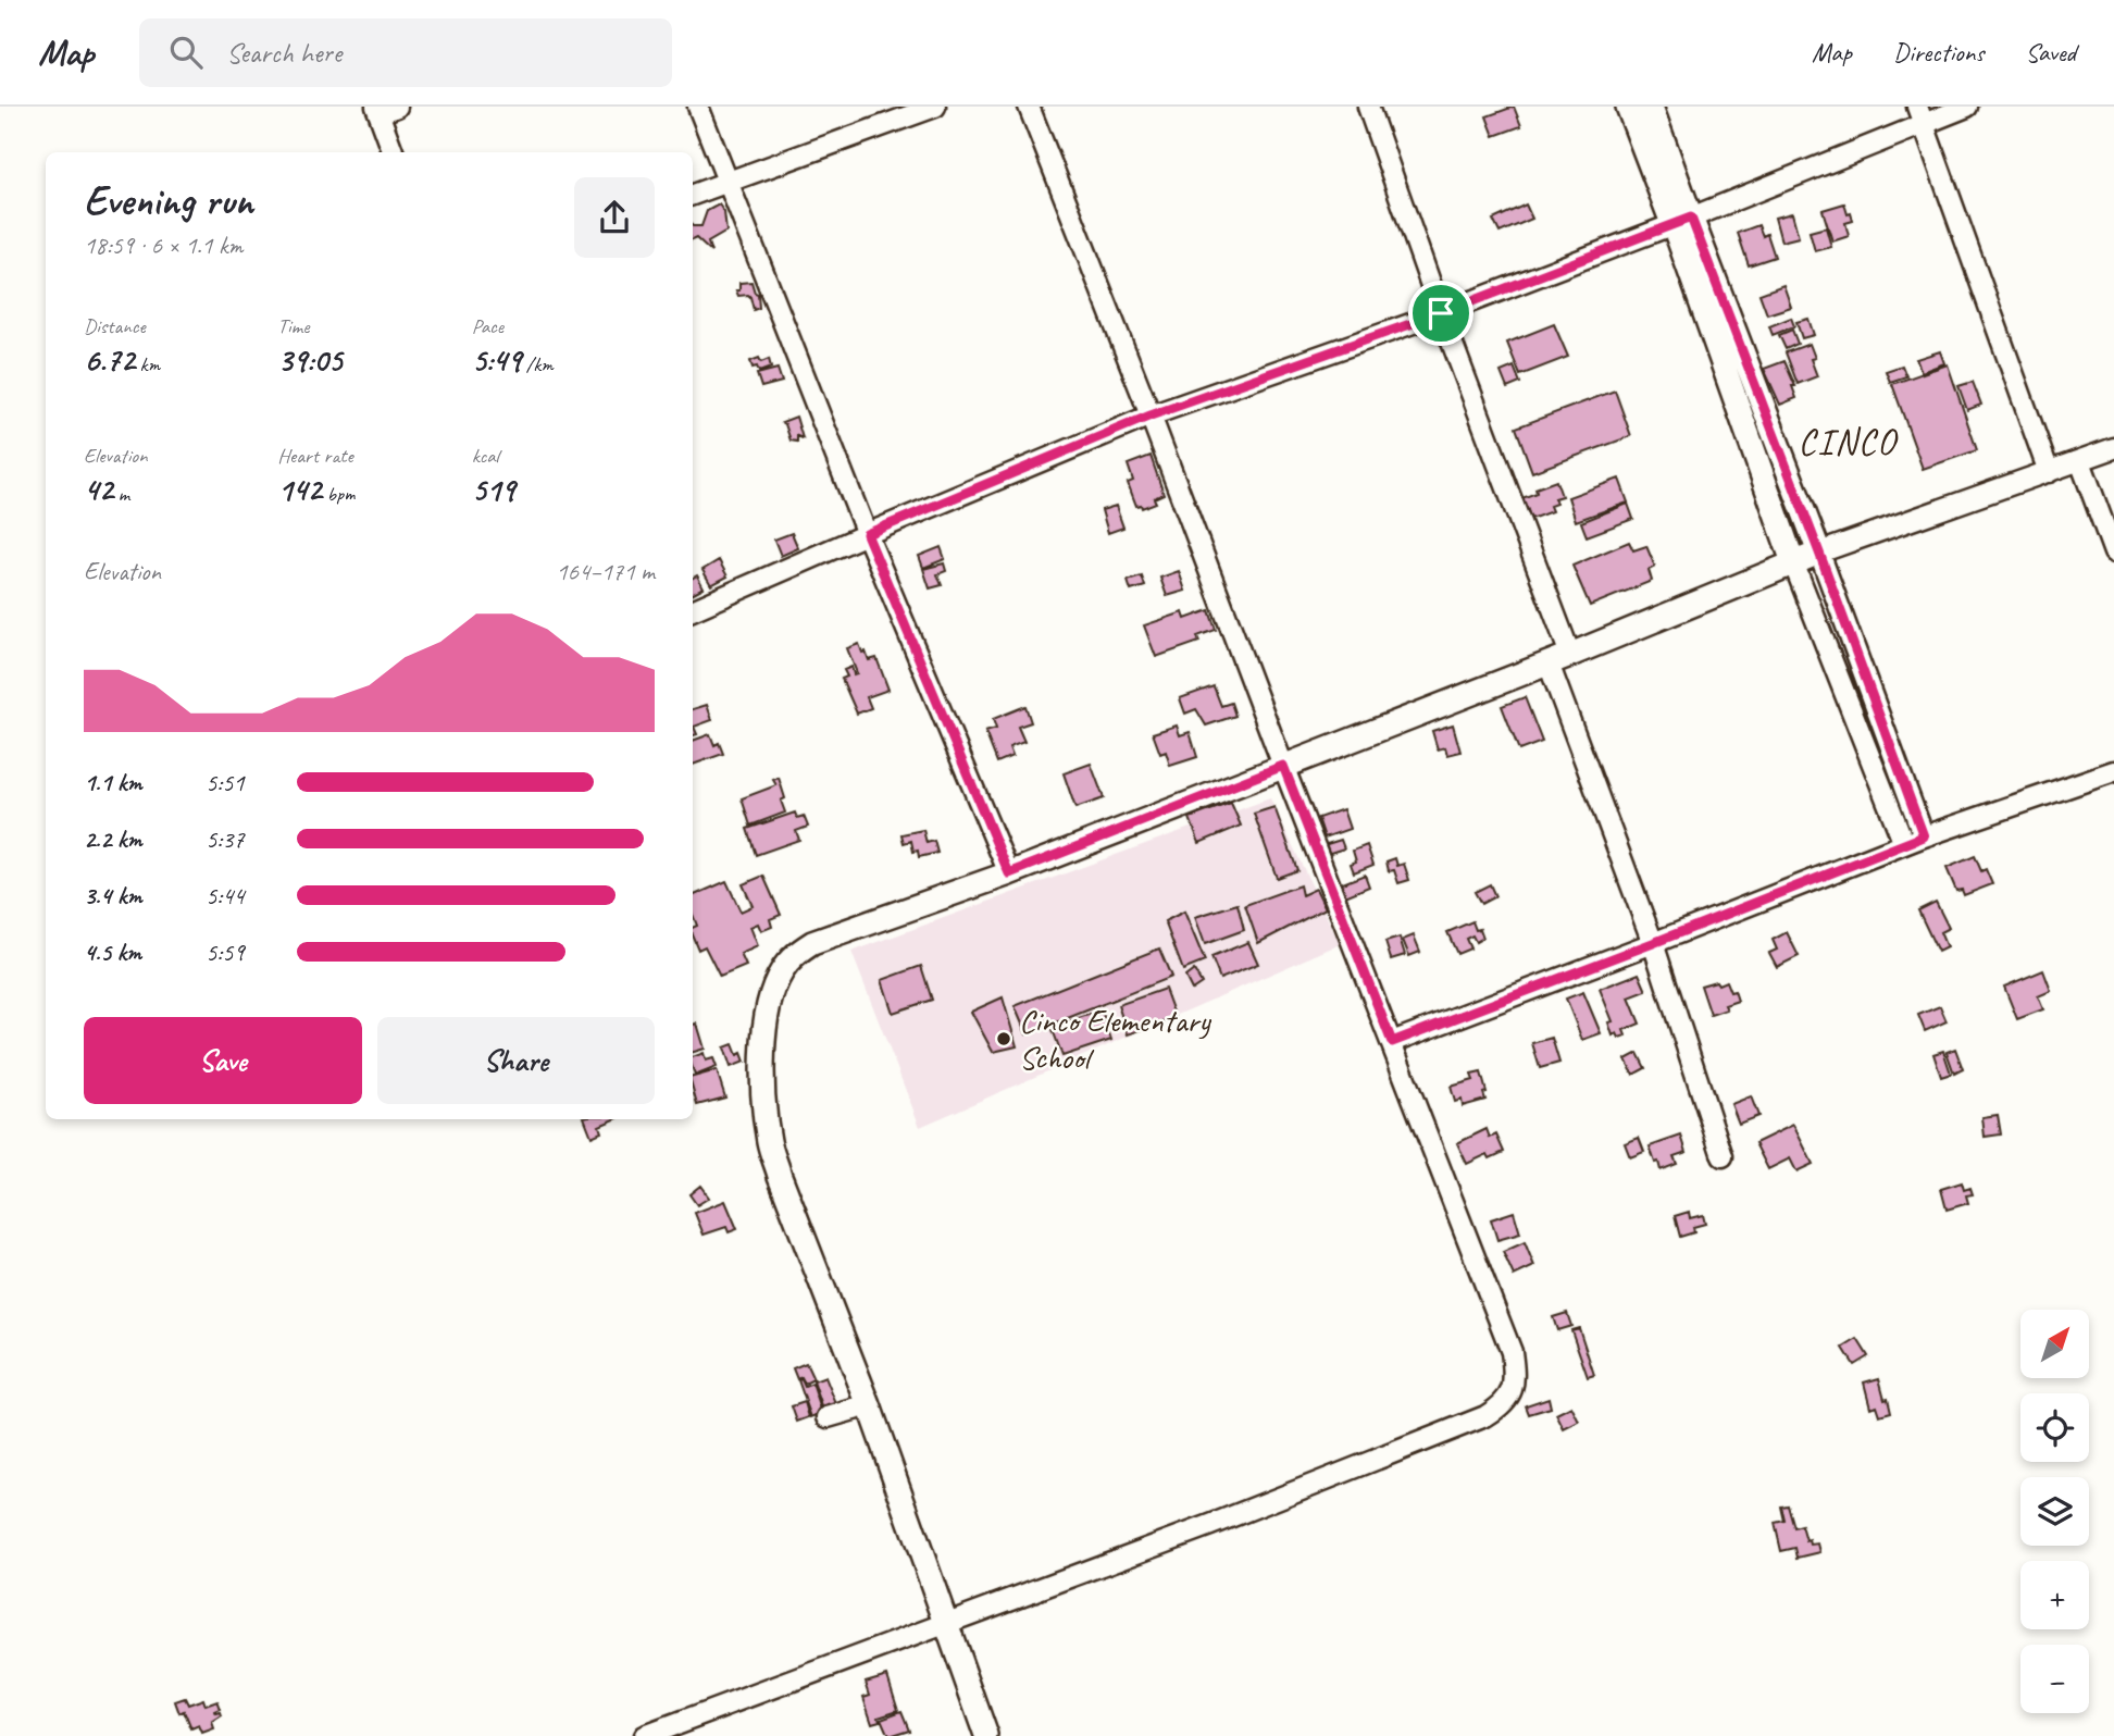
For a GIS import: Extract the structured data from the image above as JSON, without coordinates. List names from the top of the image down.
{
  "districts": ["CINCO"],
  "places": ["Cinco Elementary School"],
  "north": "top right",
  "page": {
    "header": "Map",
    "search": "Search here",
    "nav": ["Map", "Directions", "Saved"],
    "heading": ["Evening run", "18:59 · 6 × 1.1 km"],
    "stats": [
      ["Distance", "6.72 km"],
      ["Time", "39:05"],
      ["Pace", "5:49 /km"],
      ["Elevation", "42 m"],
      ["Heart rate", "142 bpm"],
      ["kcal", "519"]
    ],
    "chart": ["Elevation", "164–171 m"],
    "list": [
      {
        "name": "1.1 km",
        "note": "5:51"
      },
      {
        "name": "2.2 km",
        "note": "5:37"
      },
      {
        "name": "3.4 km",
        "note": "5:44"
      },
      {
        "name": "4.5 km",
        "note": "5:59"
      }
    ],
    "buttons": ["Save", "Share"],
    "map_buttons": ["+", "−"]
  }
}
